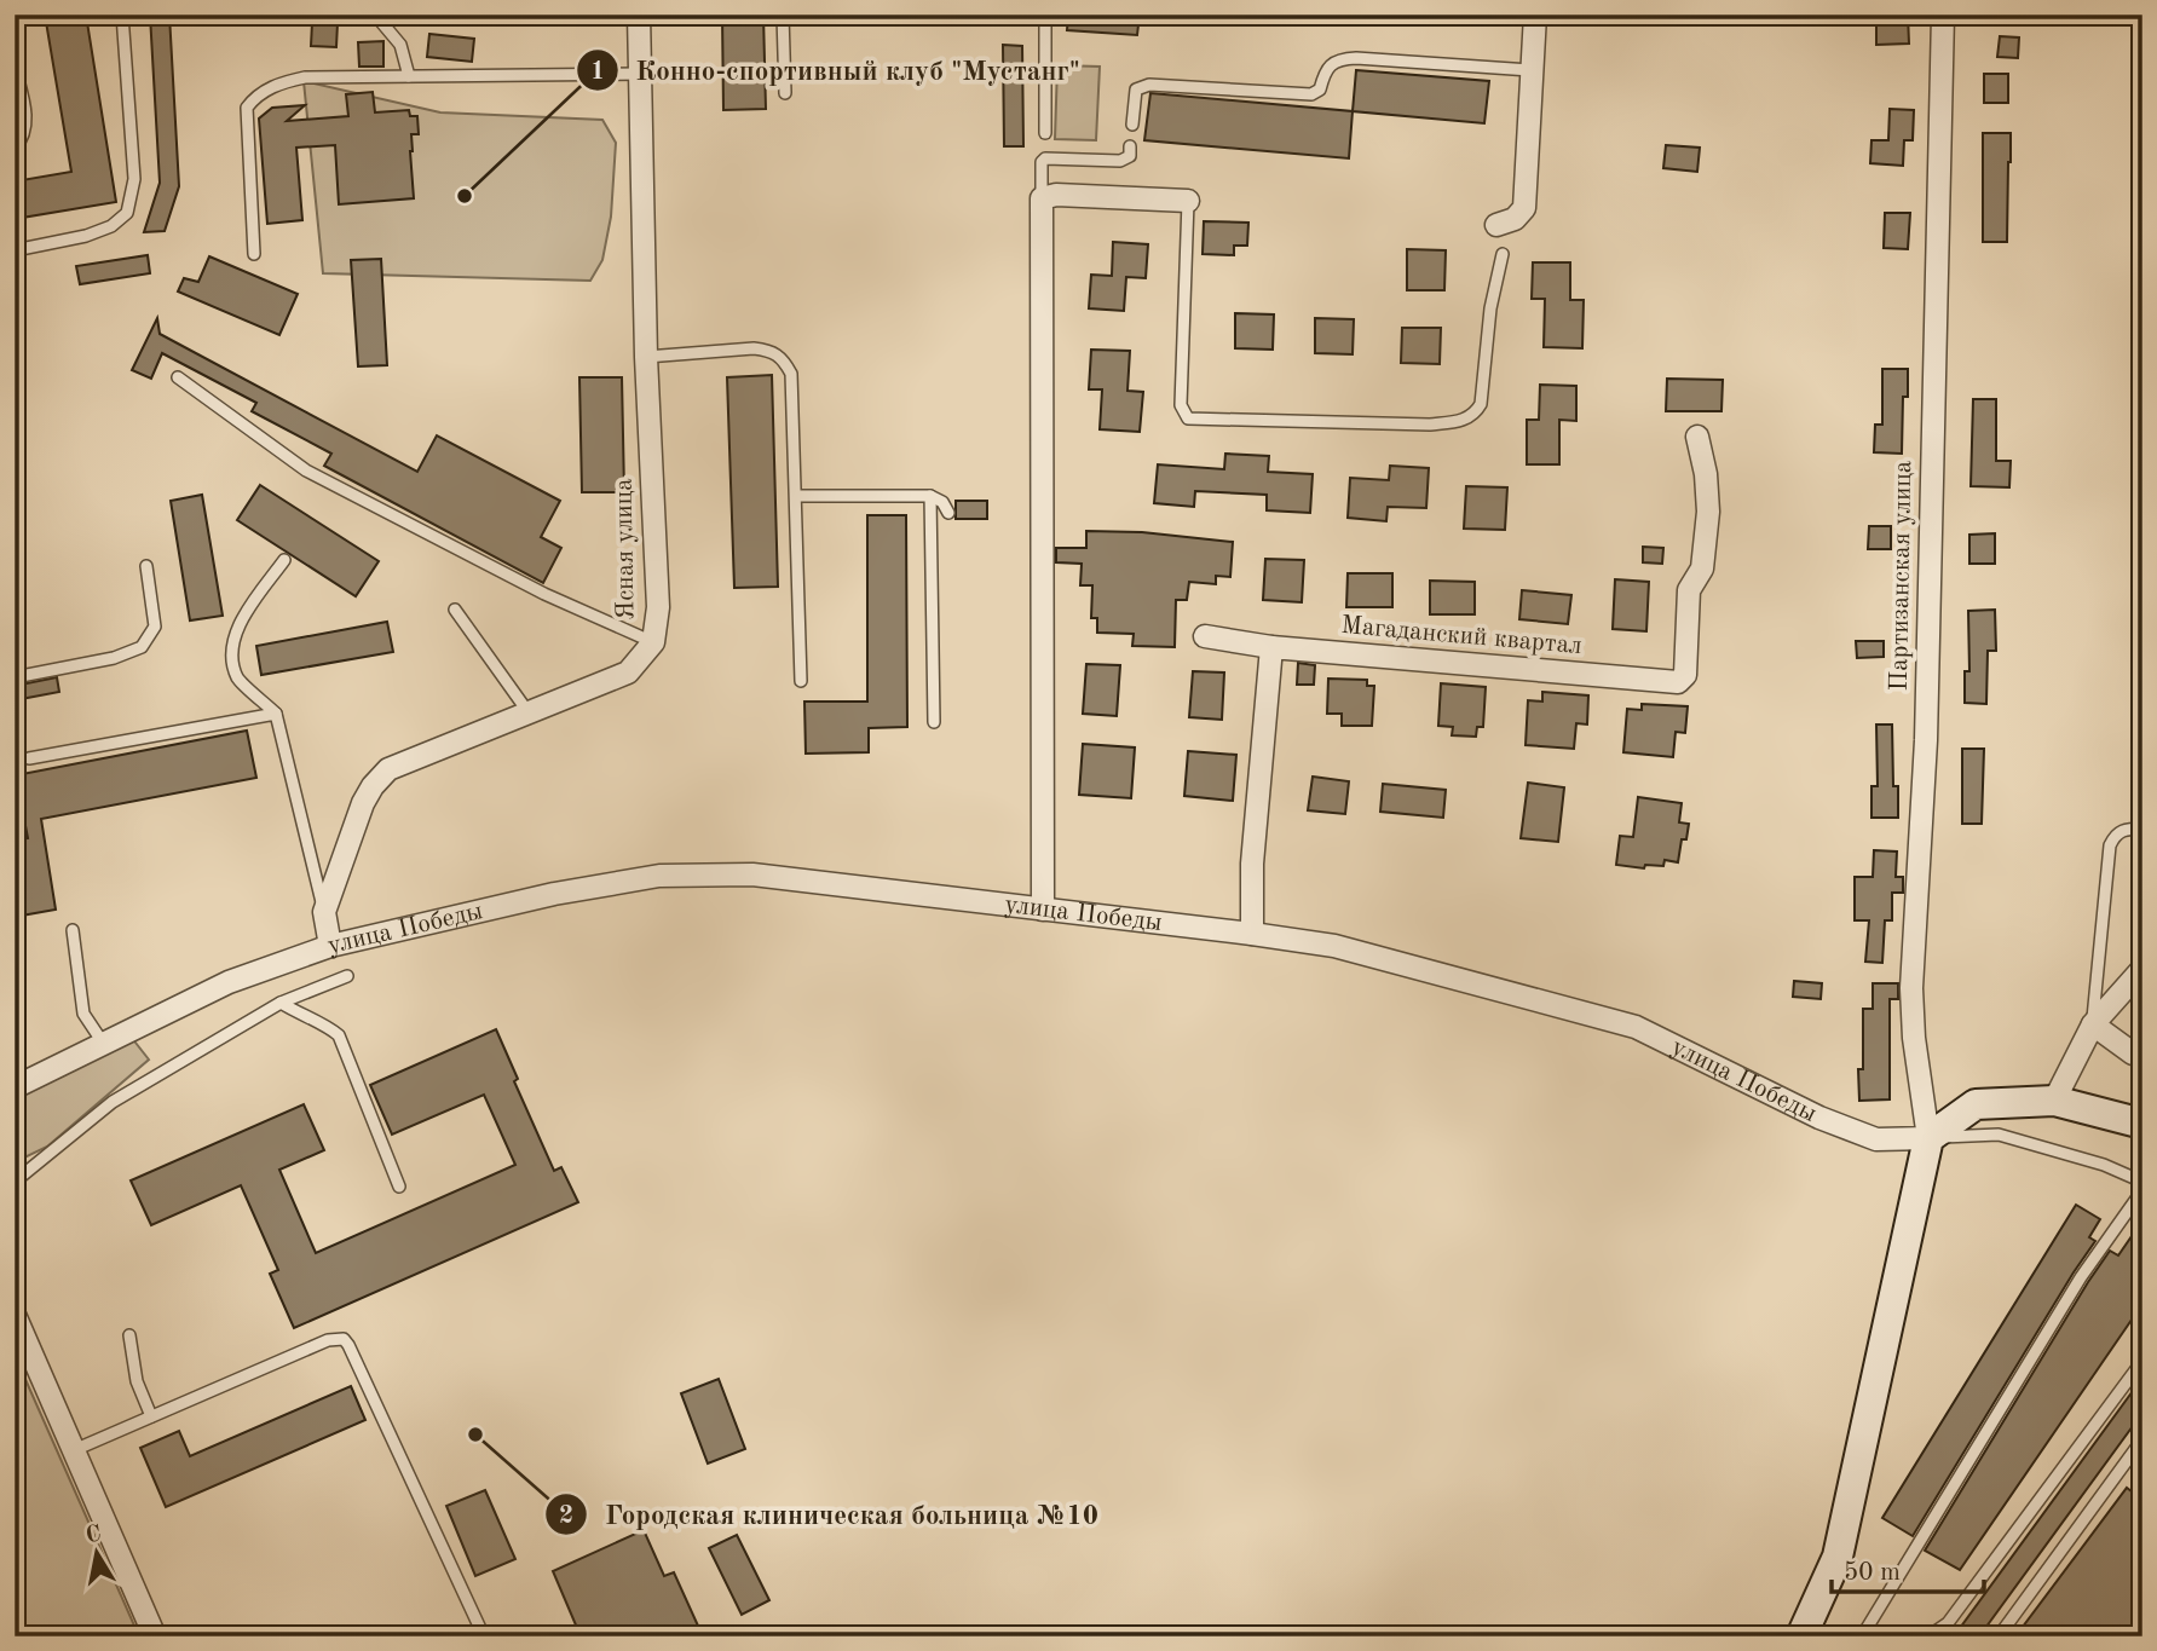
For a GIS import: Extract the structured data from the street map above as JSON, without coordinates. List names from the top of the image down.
{
  "streets": {
    "street": [
      "Ясная улица",
      "Партизанская улица",
      "Магаданский квартал",
      "улица Победы"
    ]
  },
  "crossings": [
    ["Ясная улица", "улица Победы"],
    ["Партизанская улица", "улица Победы"]
  ],
  "places": ["Конно-спортивный клуб \"Мустанг\"", "Городская клиническая больница №10"],
  "scale_bar": "50 m",
  "north": "top"
}
